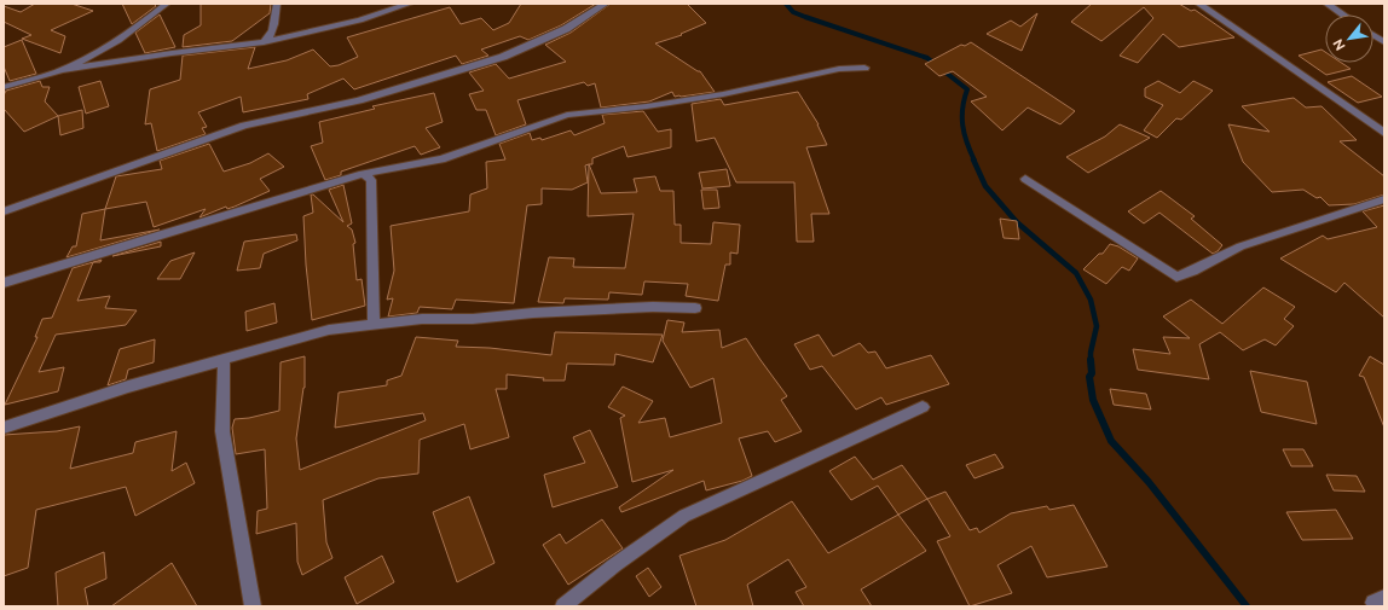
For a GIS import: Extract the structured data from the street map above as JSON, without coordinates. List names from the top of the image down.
{
  "north": "bottom left"
}
